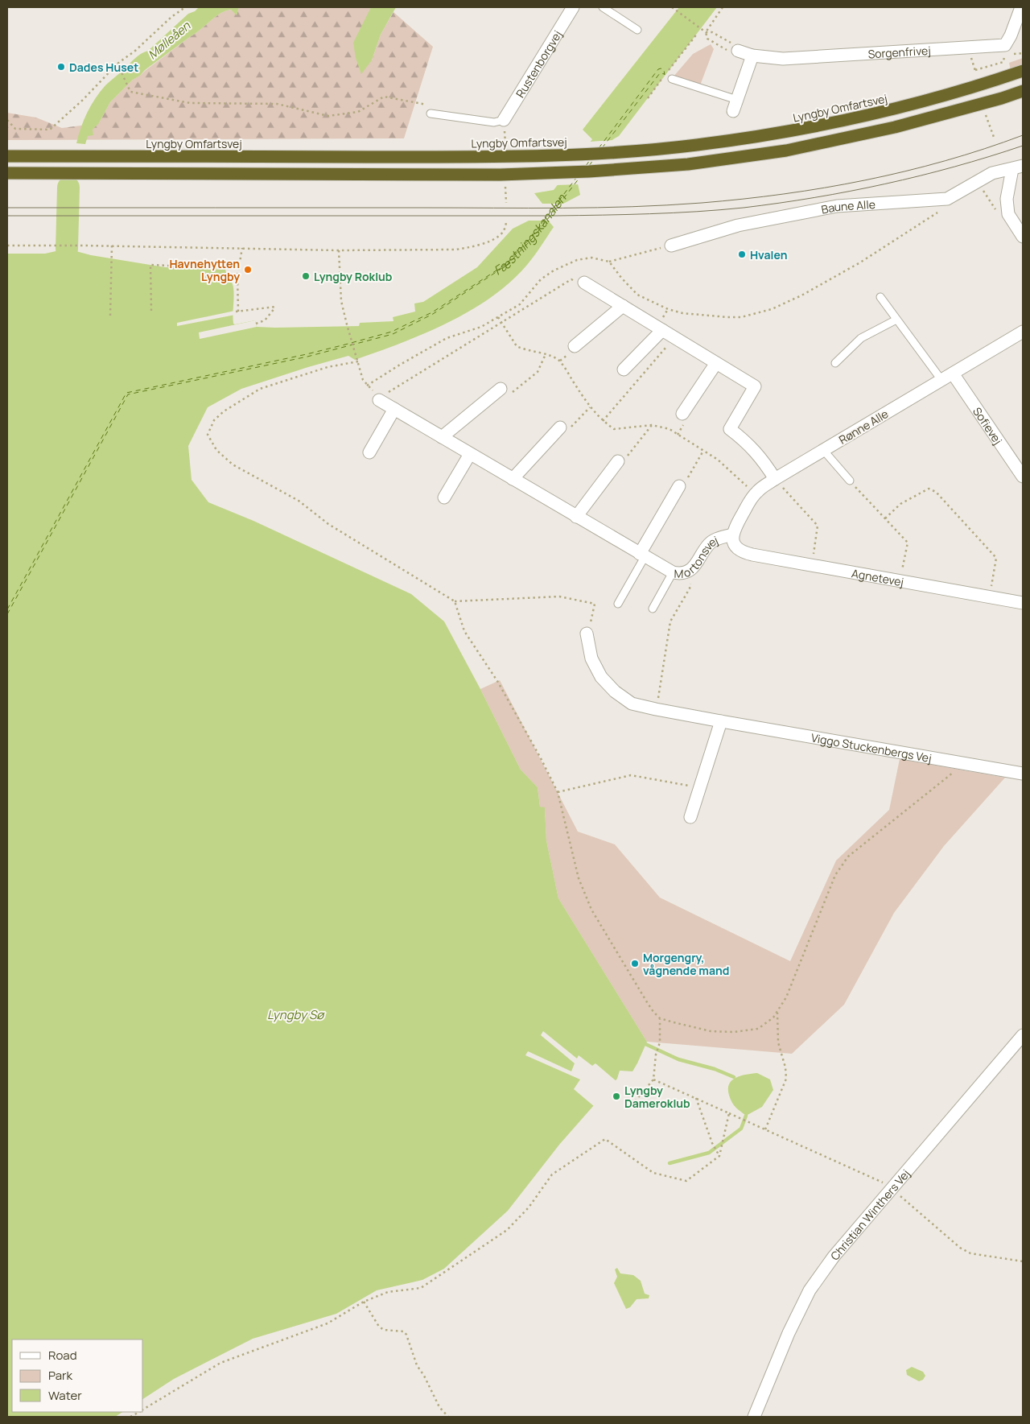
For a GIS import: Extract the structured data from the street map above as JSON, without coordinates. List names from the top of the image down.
{
  "streets": {
    "highway": ["Lyngby Omfartsvej"],
    "street": [
      "Sorgenfrivej",
      "Rustenborgvej",
      "Baune Alle",
      "Sofievej",
      "Rønne Alle",
      "Mortonsvej",
      "Agnetevej",
      "Viggo Stuckenbergs Vej",
      "Christian Winthers Vej"
    ]
  },
  "crossings": [
    ["Sofievej", "Rønne Alle"],
    ["Rønne Alle", "Mortonsvej"],
    ["Rønne Alle", "Agnetevej"],
    ["Mortonsvej", "Agnetevej"]
  ],
  "water": ["Mølleåen", "Fæstningskanalen", "Lyngby Sø"],
  "places": [
    "Dades Huset",
    "Hvalen",
    "Havnehytten Lyngby",
    "Lyngby Roklub",
    "Morgengry, vågnende mand",
    "Lyngby Dameroklub"
  ],
  "legend": ["Road", "Park", "Water"]
}
